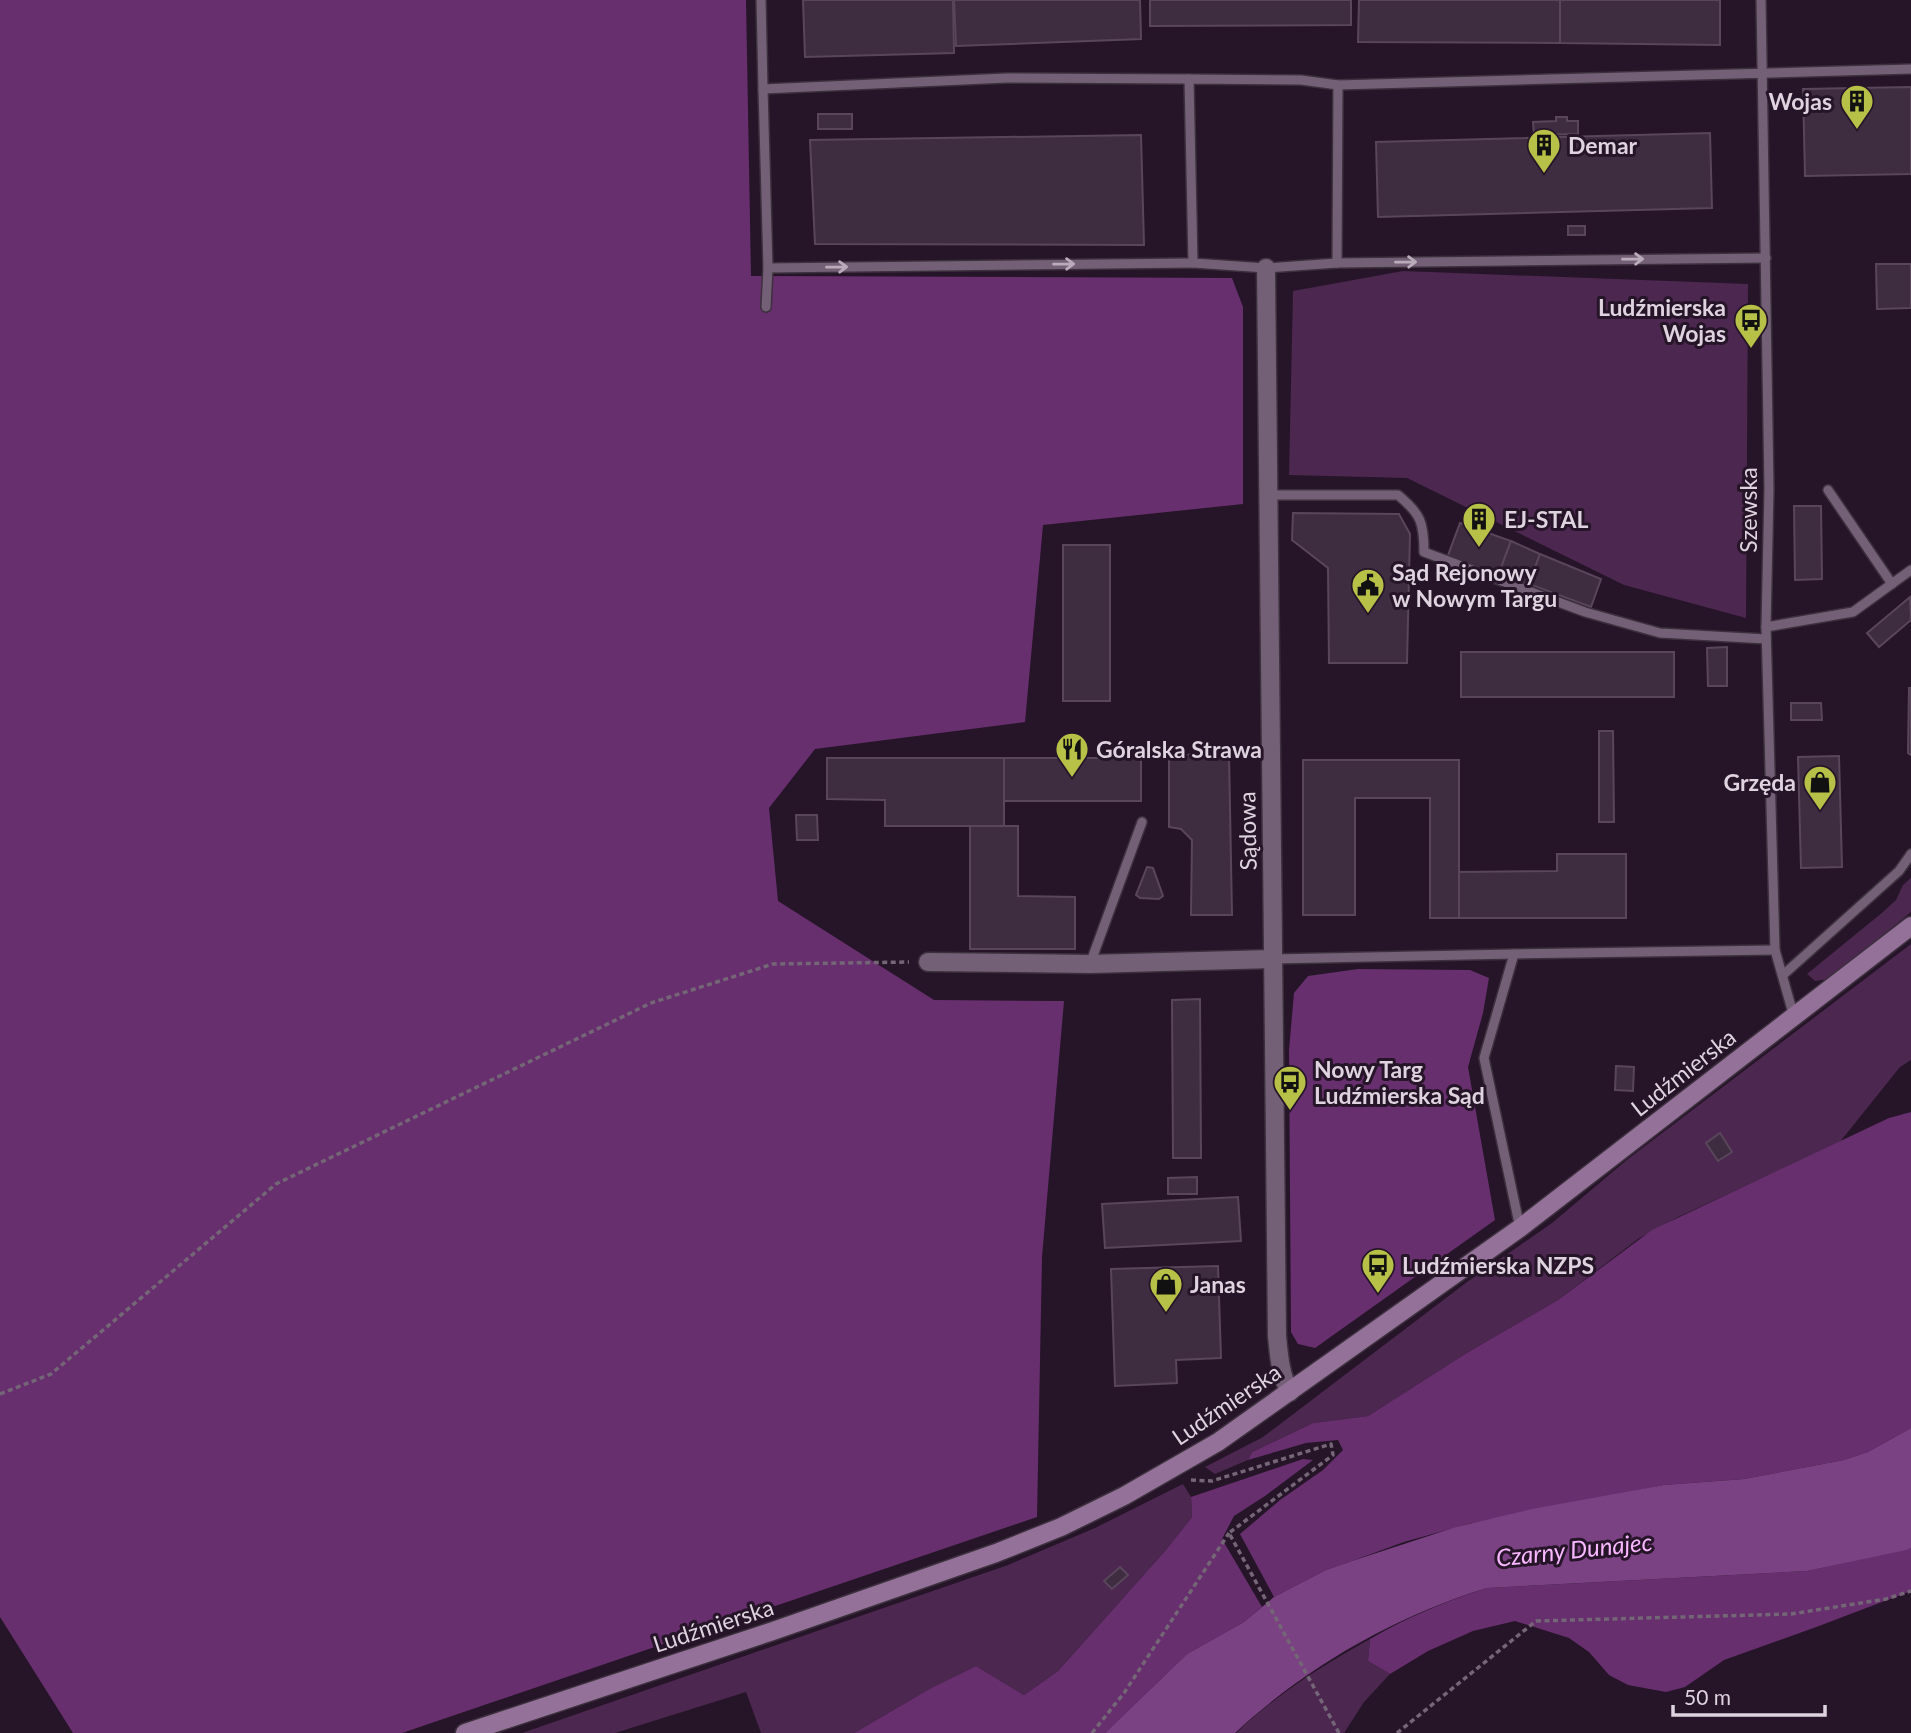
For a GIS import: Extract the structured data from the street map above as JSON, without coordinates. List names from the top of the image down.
{
  "streets": {
    "main road": ["Ludźmierska"],
    "street": ["Sądowa"],
    "lane": ["Szewska"]
  },
  "crossings": [
    ["Szewska", "Ludźmierska"],
    ["Sądowa", "Ludźmierska"]
  ],
  "water": ["Czarny Dunajec"],
  "places": {
    "building": ["Wojas", "Demar", "EJ-STAL"],
    "bus stop": ["Ludźmierska Wojas", "Nowy Targ Ludźmierska Sąd", "Ludźmierska NZPS"],
    "public building": ["Sąd Rejonowy w Nowym Targu"],
    "restaurant": ["Góralska Strawa"],
    "shop": ["Grzęda", "Janas"]
  },
  "scale_bar": "50 m"
}
